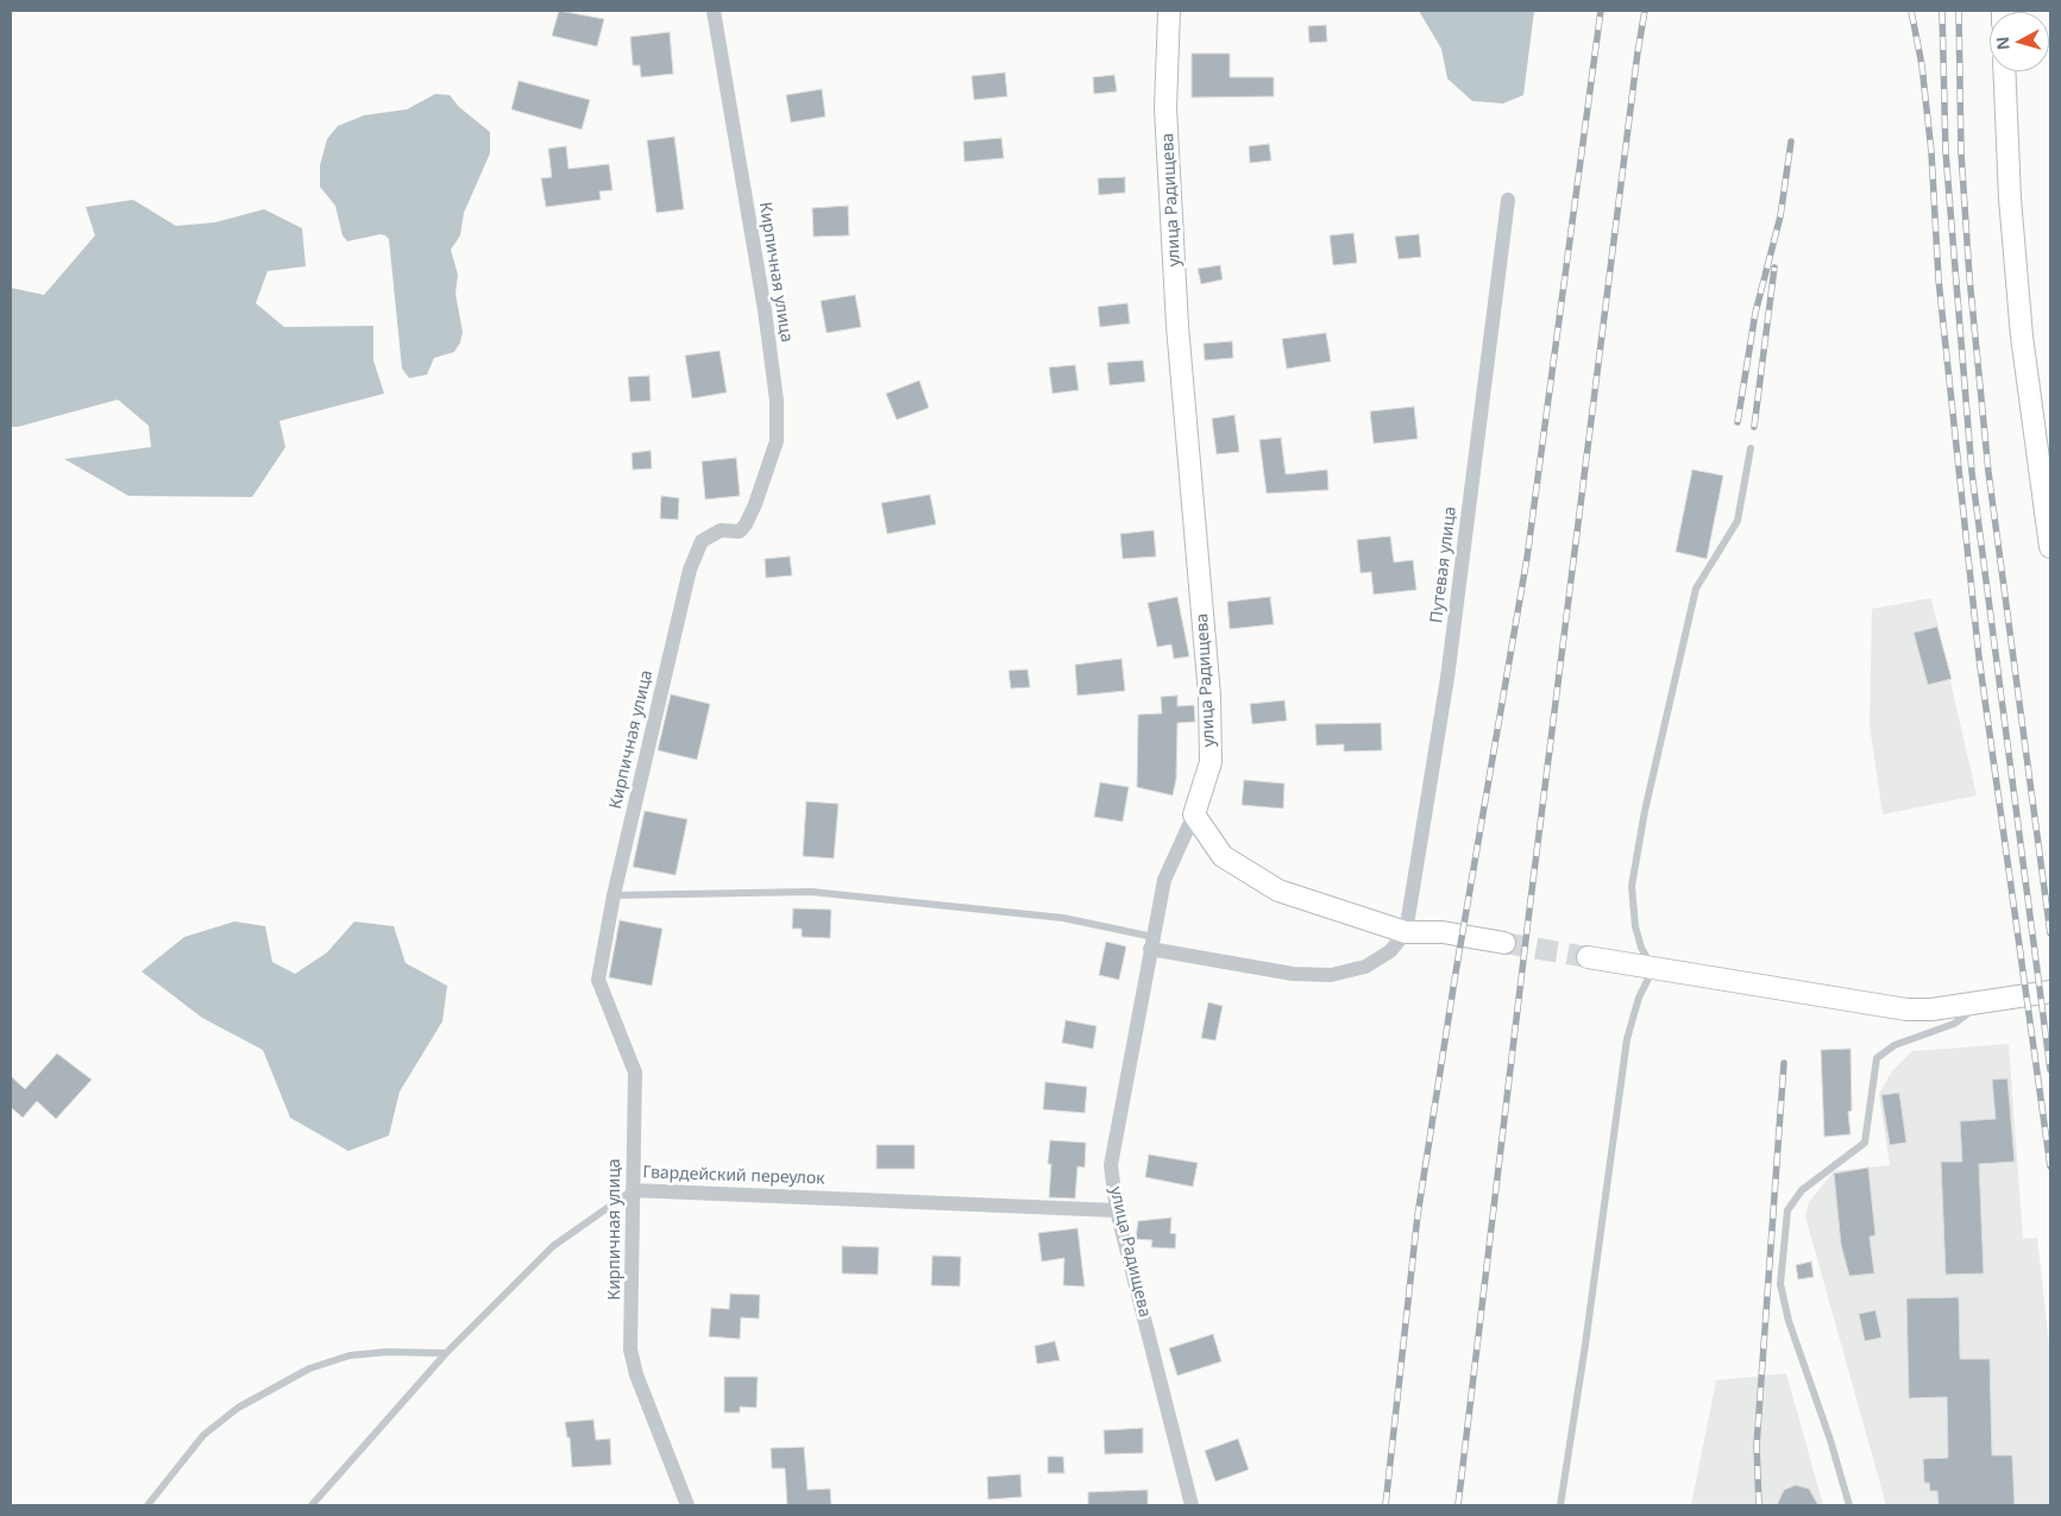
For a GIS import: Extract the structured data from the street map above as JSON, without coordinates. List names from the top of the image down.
{
  "streets": {
    "street": [
      "улица Радищева",
      "Кирпичная улица",
      "Путевая улица",
      "Гвардейский переулок"
    ]
  },
  "crossings": [
    ["улица Радищева", "Гвардейский переулок"],
    ["Кирпичная улица", "Гвардейский переулок"]
  ],
  "north": "left"
}
